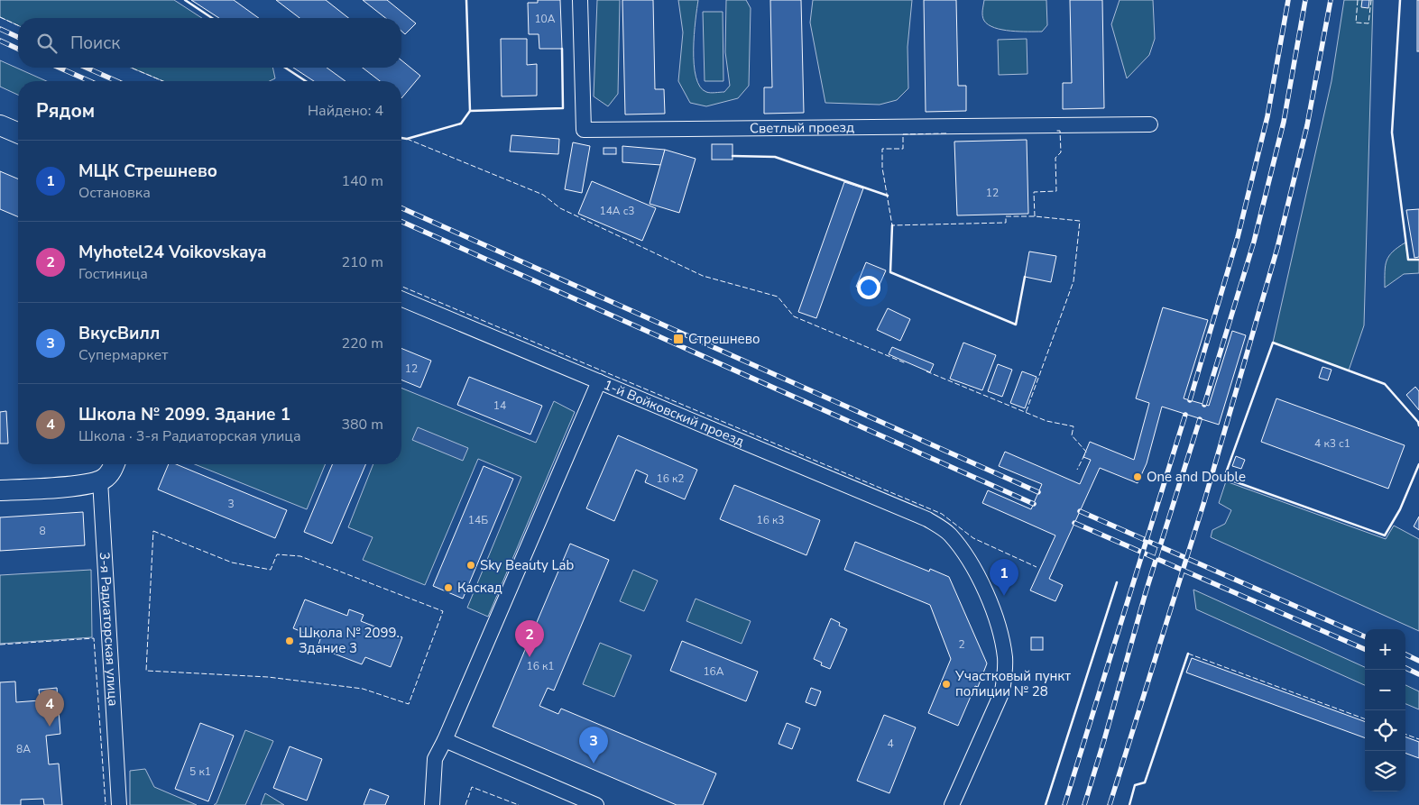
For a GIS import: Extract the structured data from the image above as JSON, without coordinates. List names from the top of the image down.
{
  "streets": {
    "street": ["Светлый проезд", "1-й Войковский проезд", "3-я Радиаторская улица"]
  },
  "places": {
    "transit": ["Стрешнево"],
    "other": [
      "One and Double",
      "Sky Beauty Lab",
      "Каскад",
      "Школа № 2099. Здание 3",
      "Участковый пункт полиции № 28"
    ]
  },
  "house_numbers": [
    "10А",
    "12",
    "14А с3",
    "12",
    "14",
    "4 к3 с1",
    "16 к2",
    "3",
    "14Б",
    "16 к3",
    "8",
    "2",
    "16 к1",
    "16А",
    "4",
    "8А",
    "5 к1"
  ],
  "page": {
    "search": "Поиск",
    "heading": ["Рядом", "Найдено: 4"],
    "list": [
      {
        "mark": "1",
        "name": "МЦК Стрешнево",
        "note": "Остановка",
        "value": "140 m"
      },
      {
        "mark": "2",
        "name": "Myhotel24 Voikovskaya",
        "note": "Гостиница",
        "value": "210 m"
      },
      {
        "mark": "3",
        "name": "ВкусВилл",
        "note": "Супермаркет",
        "value": "220 m"
      },
      {
        "mark": "4",
        "name": "Школа № 2099. Здание 1",
        "note": "Школа · 3-я Радиаторская улица",
        "value": "380 m"
      }
    ],
    "pins": [
      "1",
      "2",
      "4",
      "3"
    ],
    "map_buttons": ["+", "−"]
  }
}
